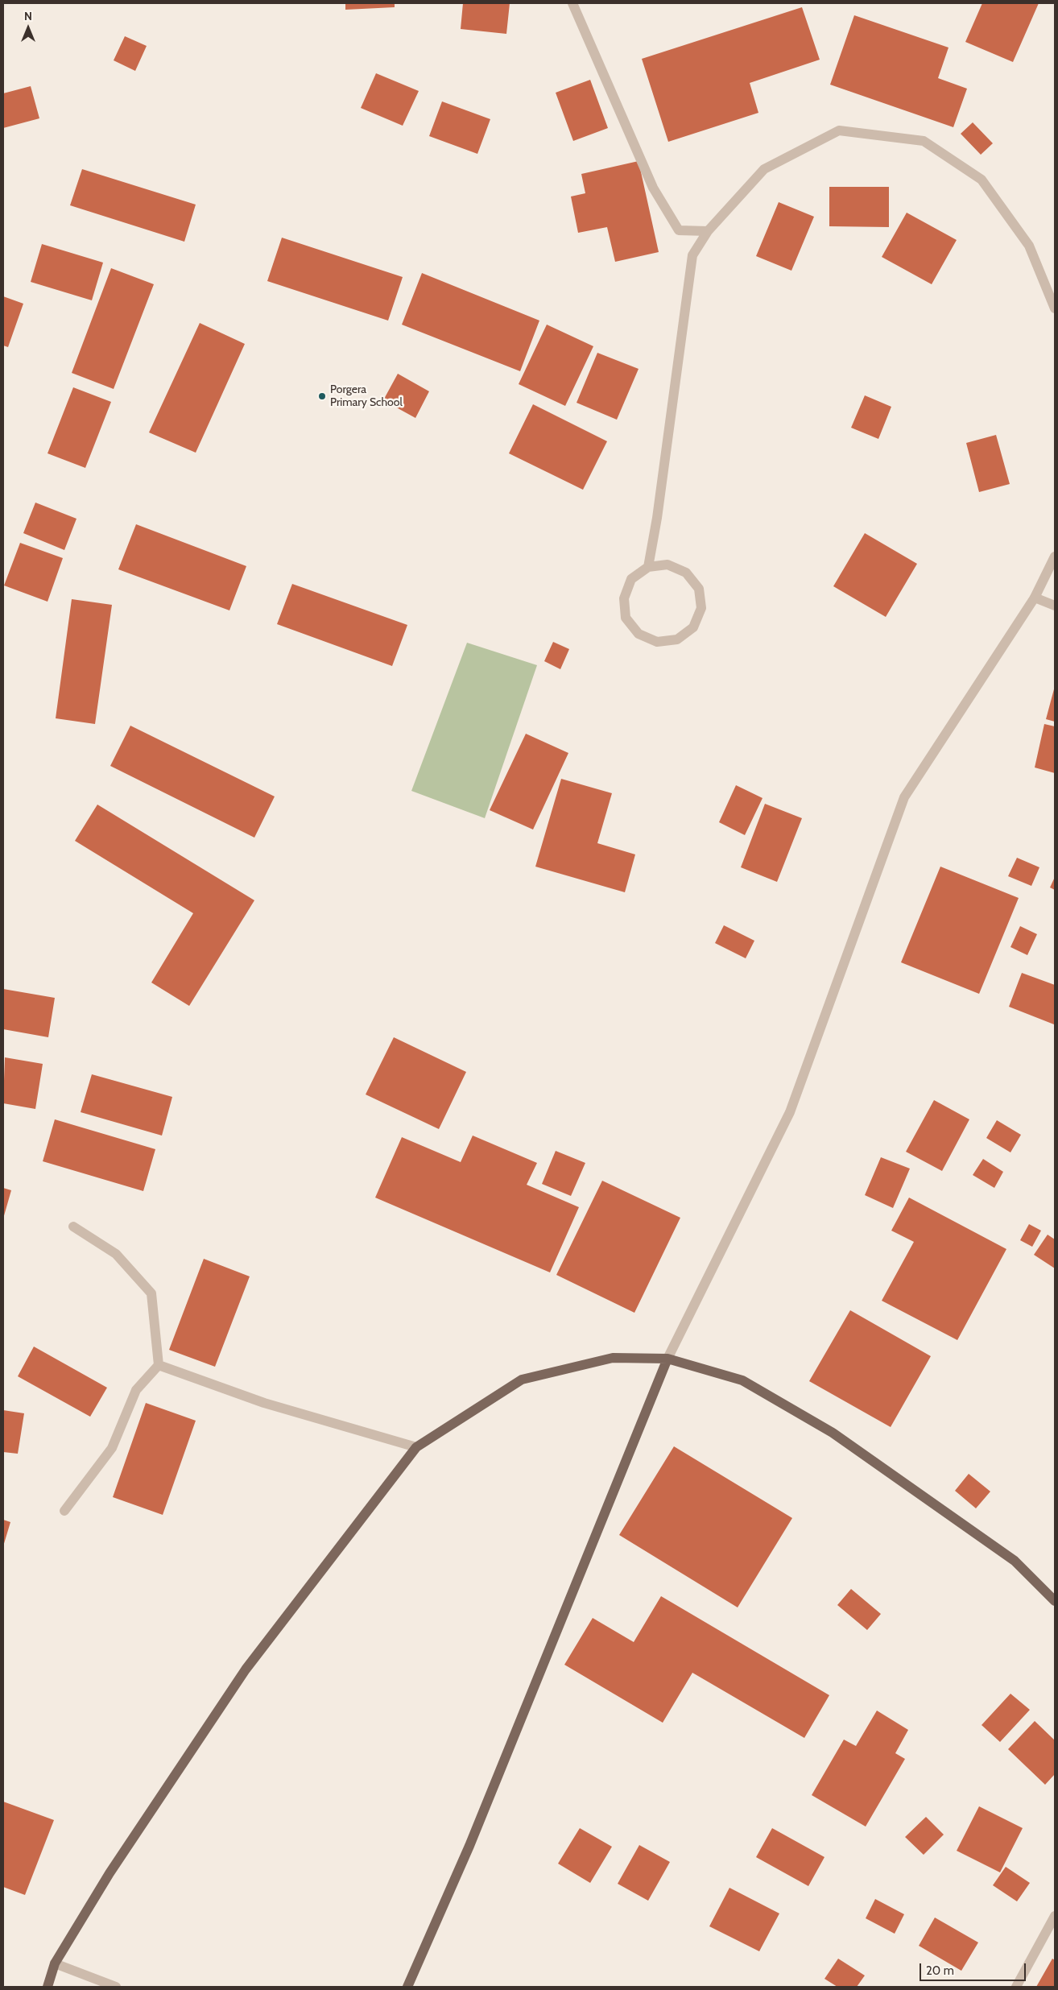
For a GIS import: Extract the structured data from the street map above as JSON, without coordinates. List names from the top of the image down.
{
  "places": ["Porgera Primary School"],
  "scale_bar": "20 m",
  "north": "top"
}
